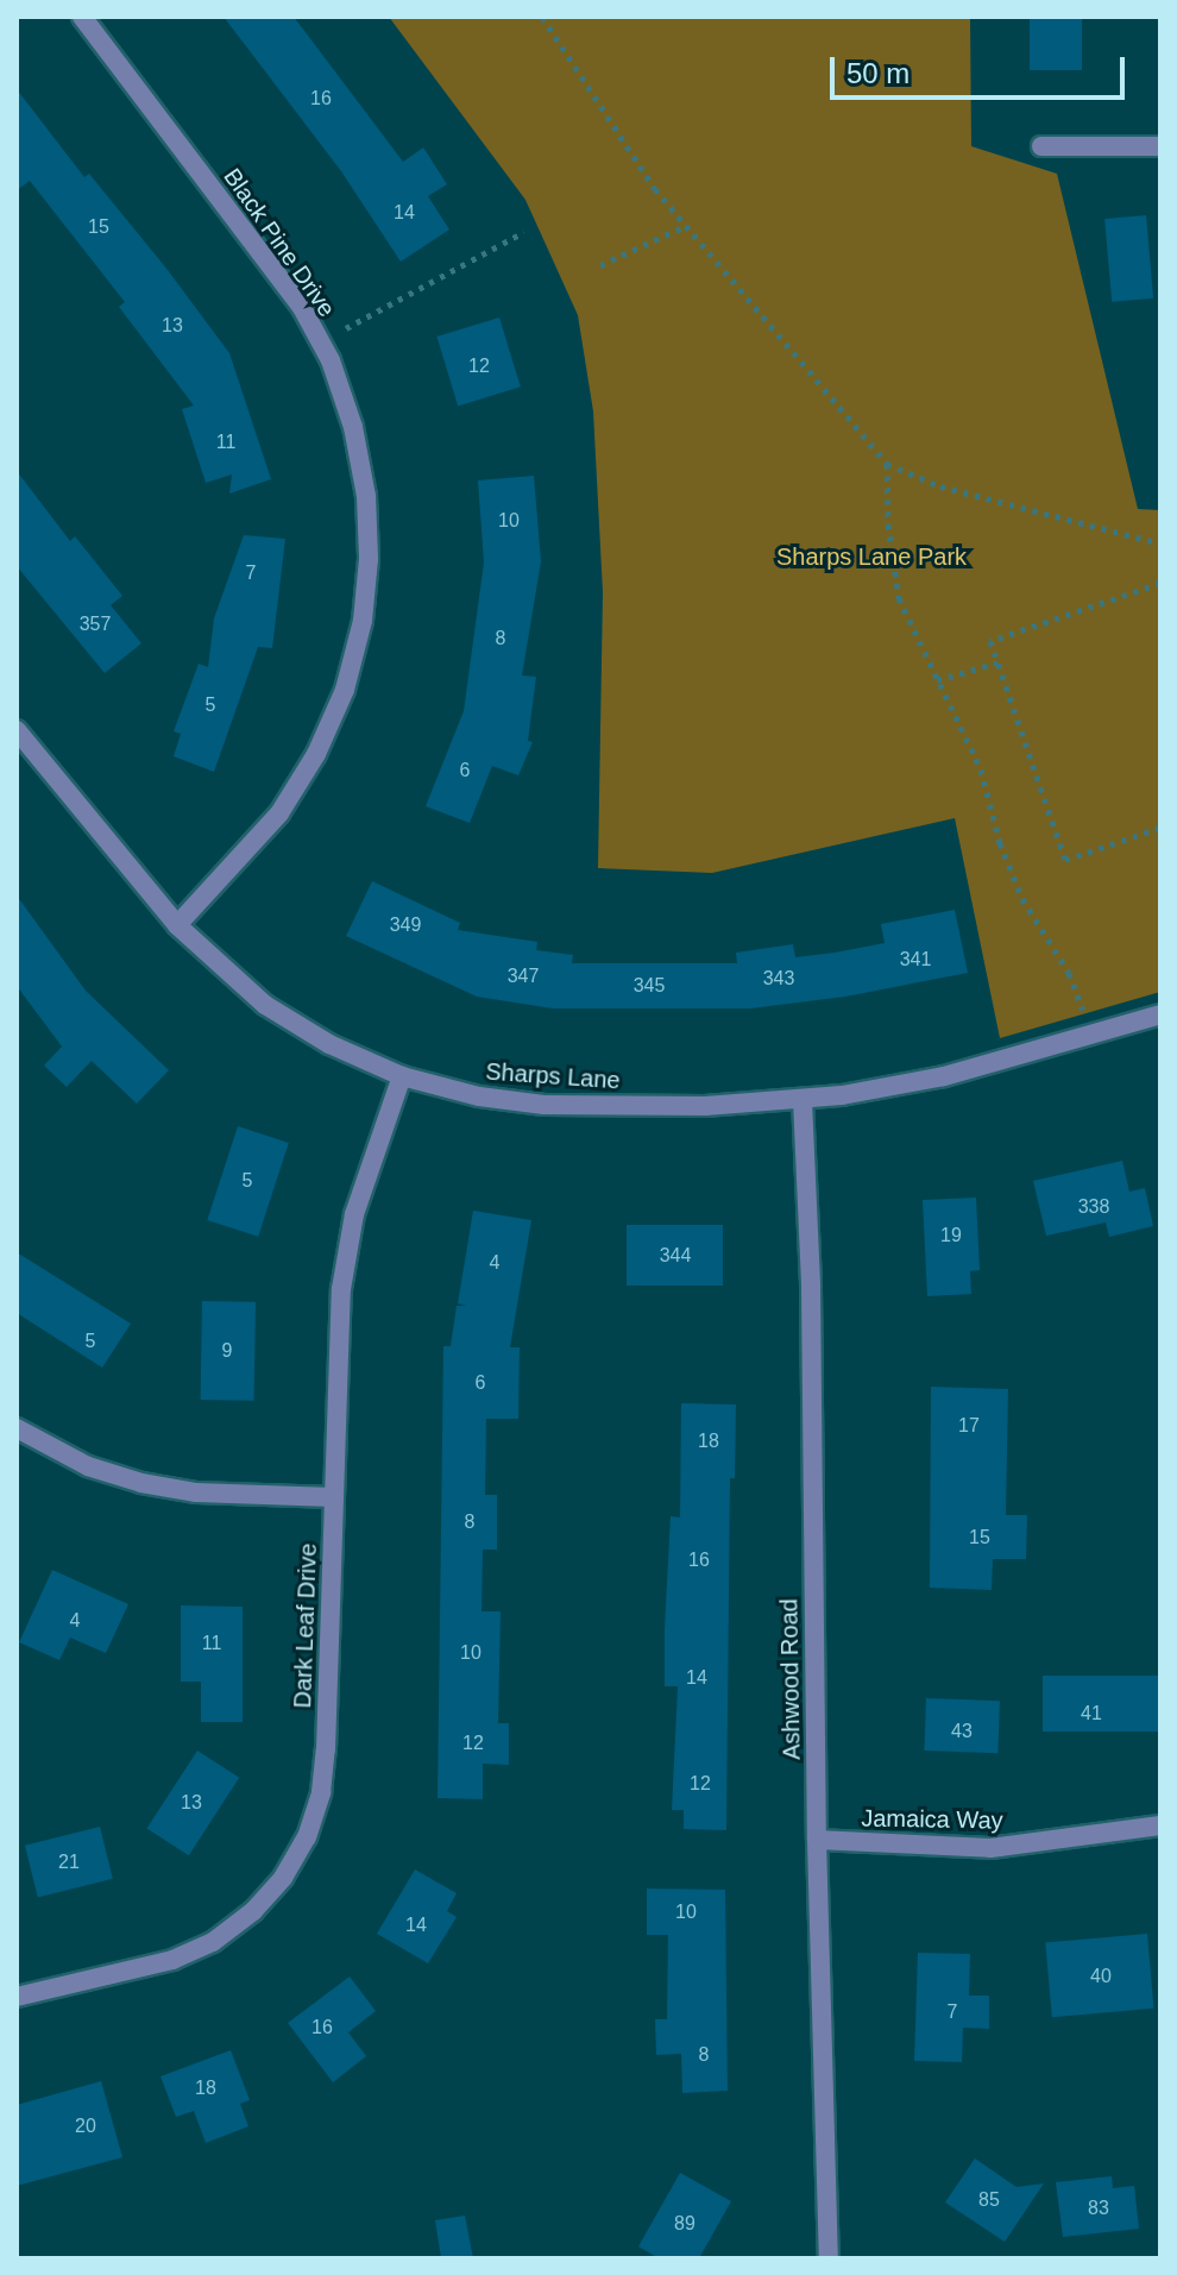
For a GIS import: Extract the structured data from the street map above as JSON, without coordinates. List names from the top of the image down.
{
  "streets": {
    "street": [
      "Black Pine Drive",
      "Sharps Lane",
      "Dark Leaf Drive",
      "Ashwood Road",
      "Jamaica Way"
    ]
  },
  "crossings": [
    ["Black Pine Drive", "Sharps Lane"],
    ["Sharps Lane", "Dark Leaf Drive"],
    ["Sharps Lane", "Ashwood Road"],
    ["Ashwood Road", "Jamaica Way"]
  ],
  "parks": ["Sharps Lane Park"],
  "house_numbers": [
    "16",
    "14",
    "15",
    "13",
    "12",
    "11",
    "10",
    "7",
    "357",
    "8",
    "5",
    "6",
    "349",
    "341",
    "347",
    "343",
    "345",
    "5",
    "338",
    "19",
    "344",
    "4",
    "5",
    "9",
    "6",
    "17",
    "18",
    "8",
    "15",
    "16",
    "4",
    "11",
    "10",
    "14",
    "41",
    "43",
    "12",
    "12",
    "13",
    "21",
    "10",
    "14",
    "40",
    "7",
    "16",
    "8",
    "18",
    "20",
    "85",
    "83",
    "89"
  ],
  "scale_bar": "50 m"
}
